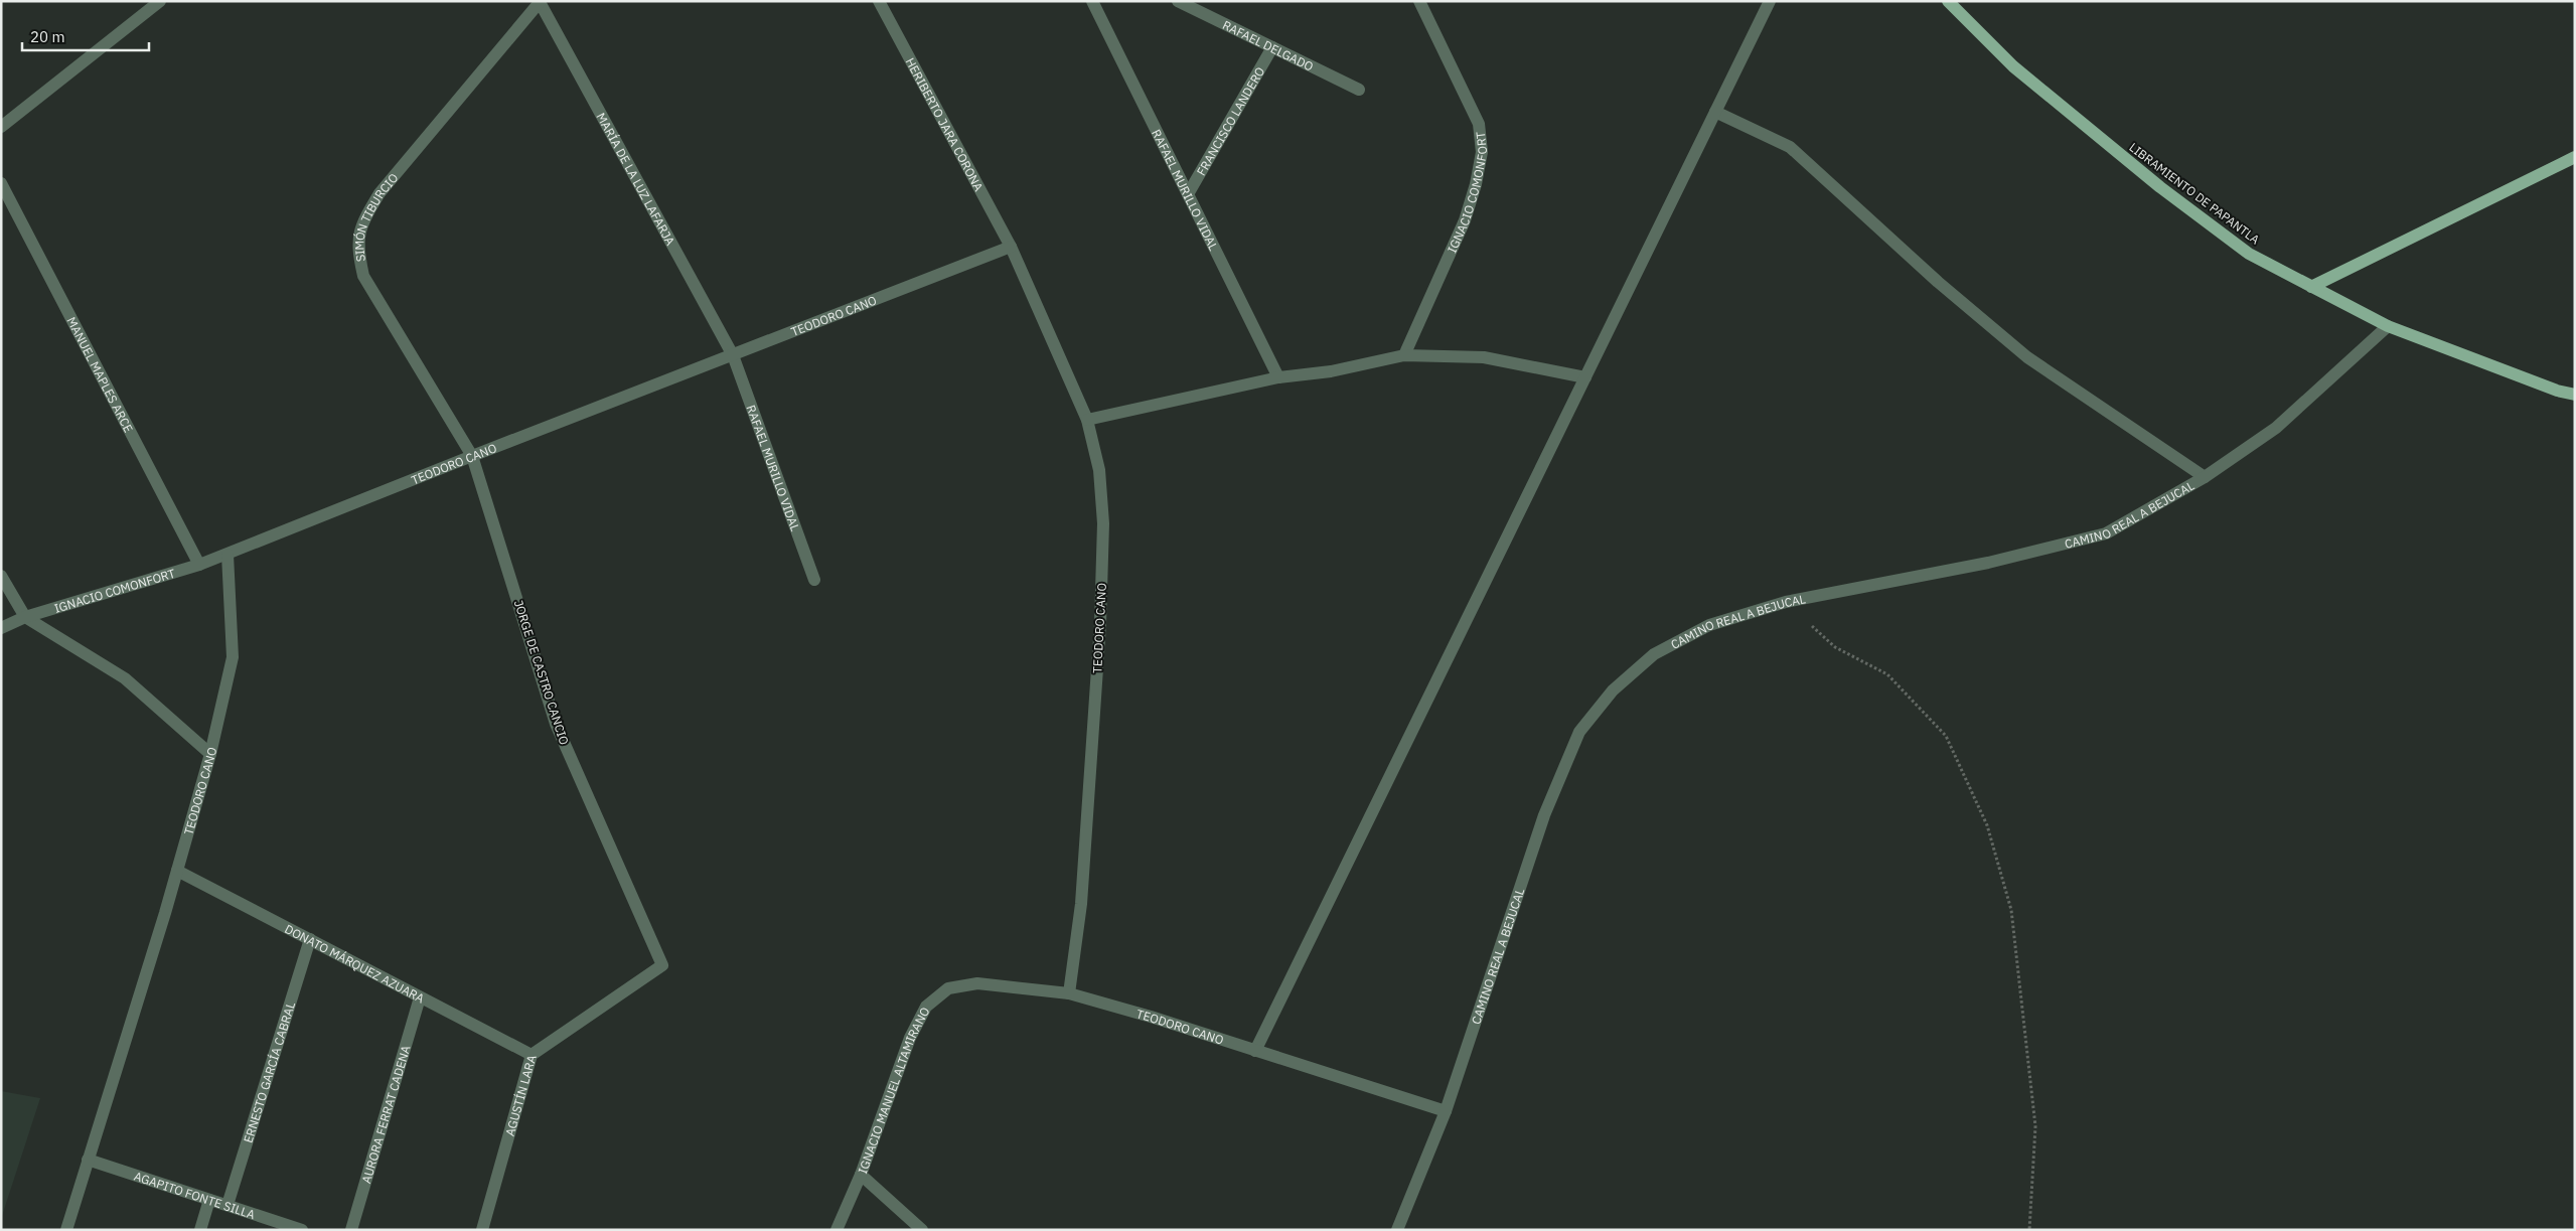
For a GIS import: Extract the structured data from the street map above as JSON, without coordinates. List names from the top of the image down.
{
  "streets": {
    "main road": ["LIBRAMIENTO DE PAPANTLA"],
    "street": [
      "RAFAEL DELGADO",
      "FRANCISCO LANDERO",
      "HERIBERTO JARA CORONA",
      "MARÍA DE LA LUZ LAFARJA",
      "RAFAEL MURILLO VIDAL",
      "IGNACIO COMONFORT",
      "SIMÓN TIBURCIO",
      "TEODORO CANO",
      "MANUEL MAPLES ARCE",
      "CAMINO REAL A BEJUCAL",
      "JORGE DE CASTRO CANCIO",
      "DONATO MÁRQUEZ AZUARA",
      "ERNESTO GARCÍA CABRAL",
      "IGNACIO MANUEL ALTAMIRANO",
      "AGUSTÍN LARA",
      "AURORA FERRAT CADENA",
      "AGAPITO FONTE SILLA"
    ]
  },
  "crossings": [
    ["RAFAEL DELGADO", "FRANCISCO LANDERO"],
    ["FRANCISCO LANDERO", "RAFAEL MURILLO VIDAL"],
    ["HERIBERTO JARA CORONA", "TEODORO CANO"],
    ["MARÍA DE LA LUZ LAFARJA", "RAFAEL MURILLO VIDAL"],
    ["MARÍA DE LA LUZ LAFARJA", "SIMÓN TIBURCIO"],
    ["MARÍA DE LA LUZ LAFARJA", "TEODORO CANO"],
    ["RAFAEL MURILLO VIDAL", "TEODORO CANO"],
    ["IGNACIO COMONFORT", "TEODORO CANO"],
    ["IGNACIO COMONFORT", "MANUEL MAPLES ARCE"],
    ["LIBRAMIENTO DE PAPANTLA", "CAMINO REAL A BEJUCAL"],
    ["SIMÓN TIBURCIO", "TEODORO CANO"],
    ["SIMÓN TIBURCIO", "JORGE DE CASTRO CANCIO"],
    ["TEODORO CANO", "CAMINO REAL A BEJUCAL"],
    ["TEODORO CANO", "JORGE DE CASTRO CANCIO"],
    ["TEODORO CANO", "DONATO MÁRQUEZ AZUARA"],
    ["TEODORO CANO", "IGNACIO MANUEL ALTAMIRANO"],
    ["TEODORO CANO", "AGAPITO FONTE SILLA"],
    ["JORGE DE CASTRO CANCIO", "AGUSTÍN LARA"],
    ["DONATO MÁRQUEZ AZUARA", "ERNESTO GARCÍA CABRAL"],
    ["DONATO MÁRQUEZ AZUARA", "AGUSTÍN LARA"],
    ["DONATO MÁRQUEZ AZUARA", "AURORA FERRAT CADENA"],
    ["ERNESTO GARCÍA CABRAL", "AGAPITO FONTE SILLA"]
  ],
  "scale_bar": "20 m"
}
